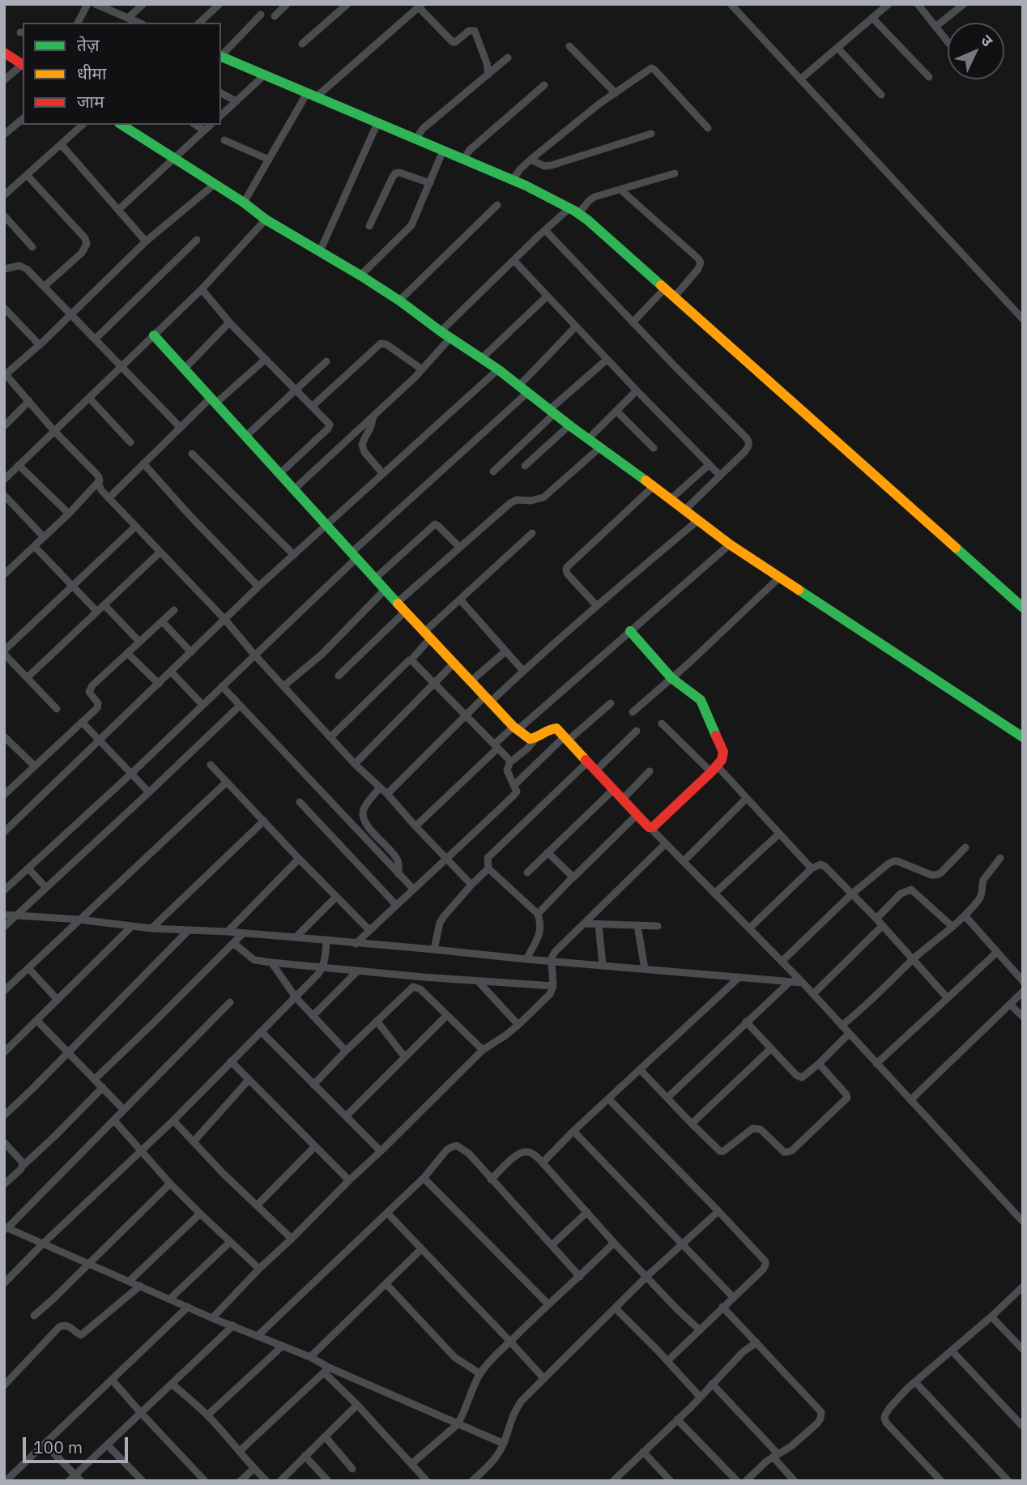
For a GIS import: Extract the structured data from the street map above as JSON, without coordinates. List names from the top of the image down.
{
  "legend": ["तेज़", "धीमा", "जाम"],
  "scale_bar": "100 m",
  "north": "top right"
}
